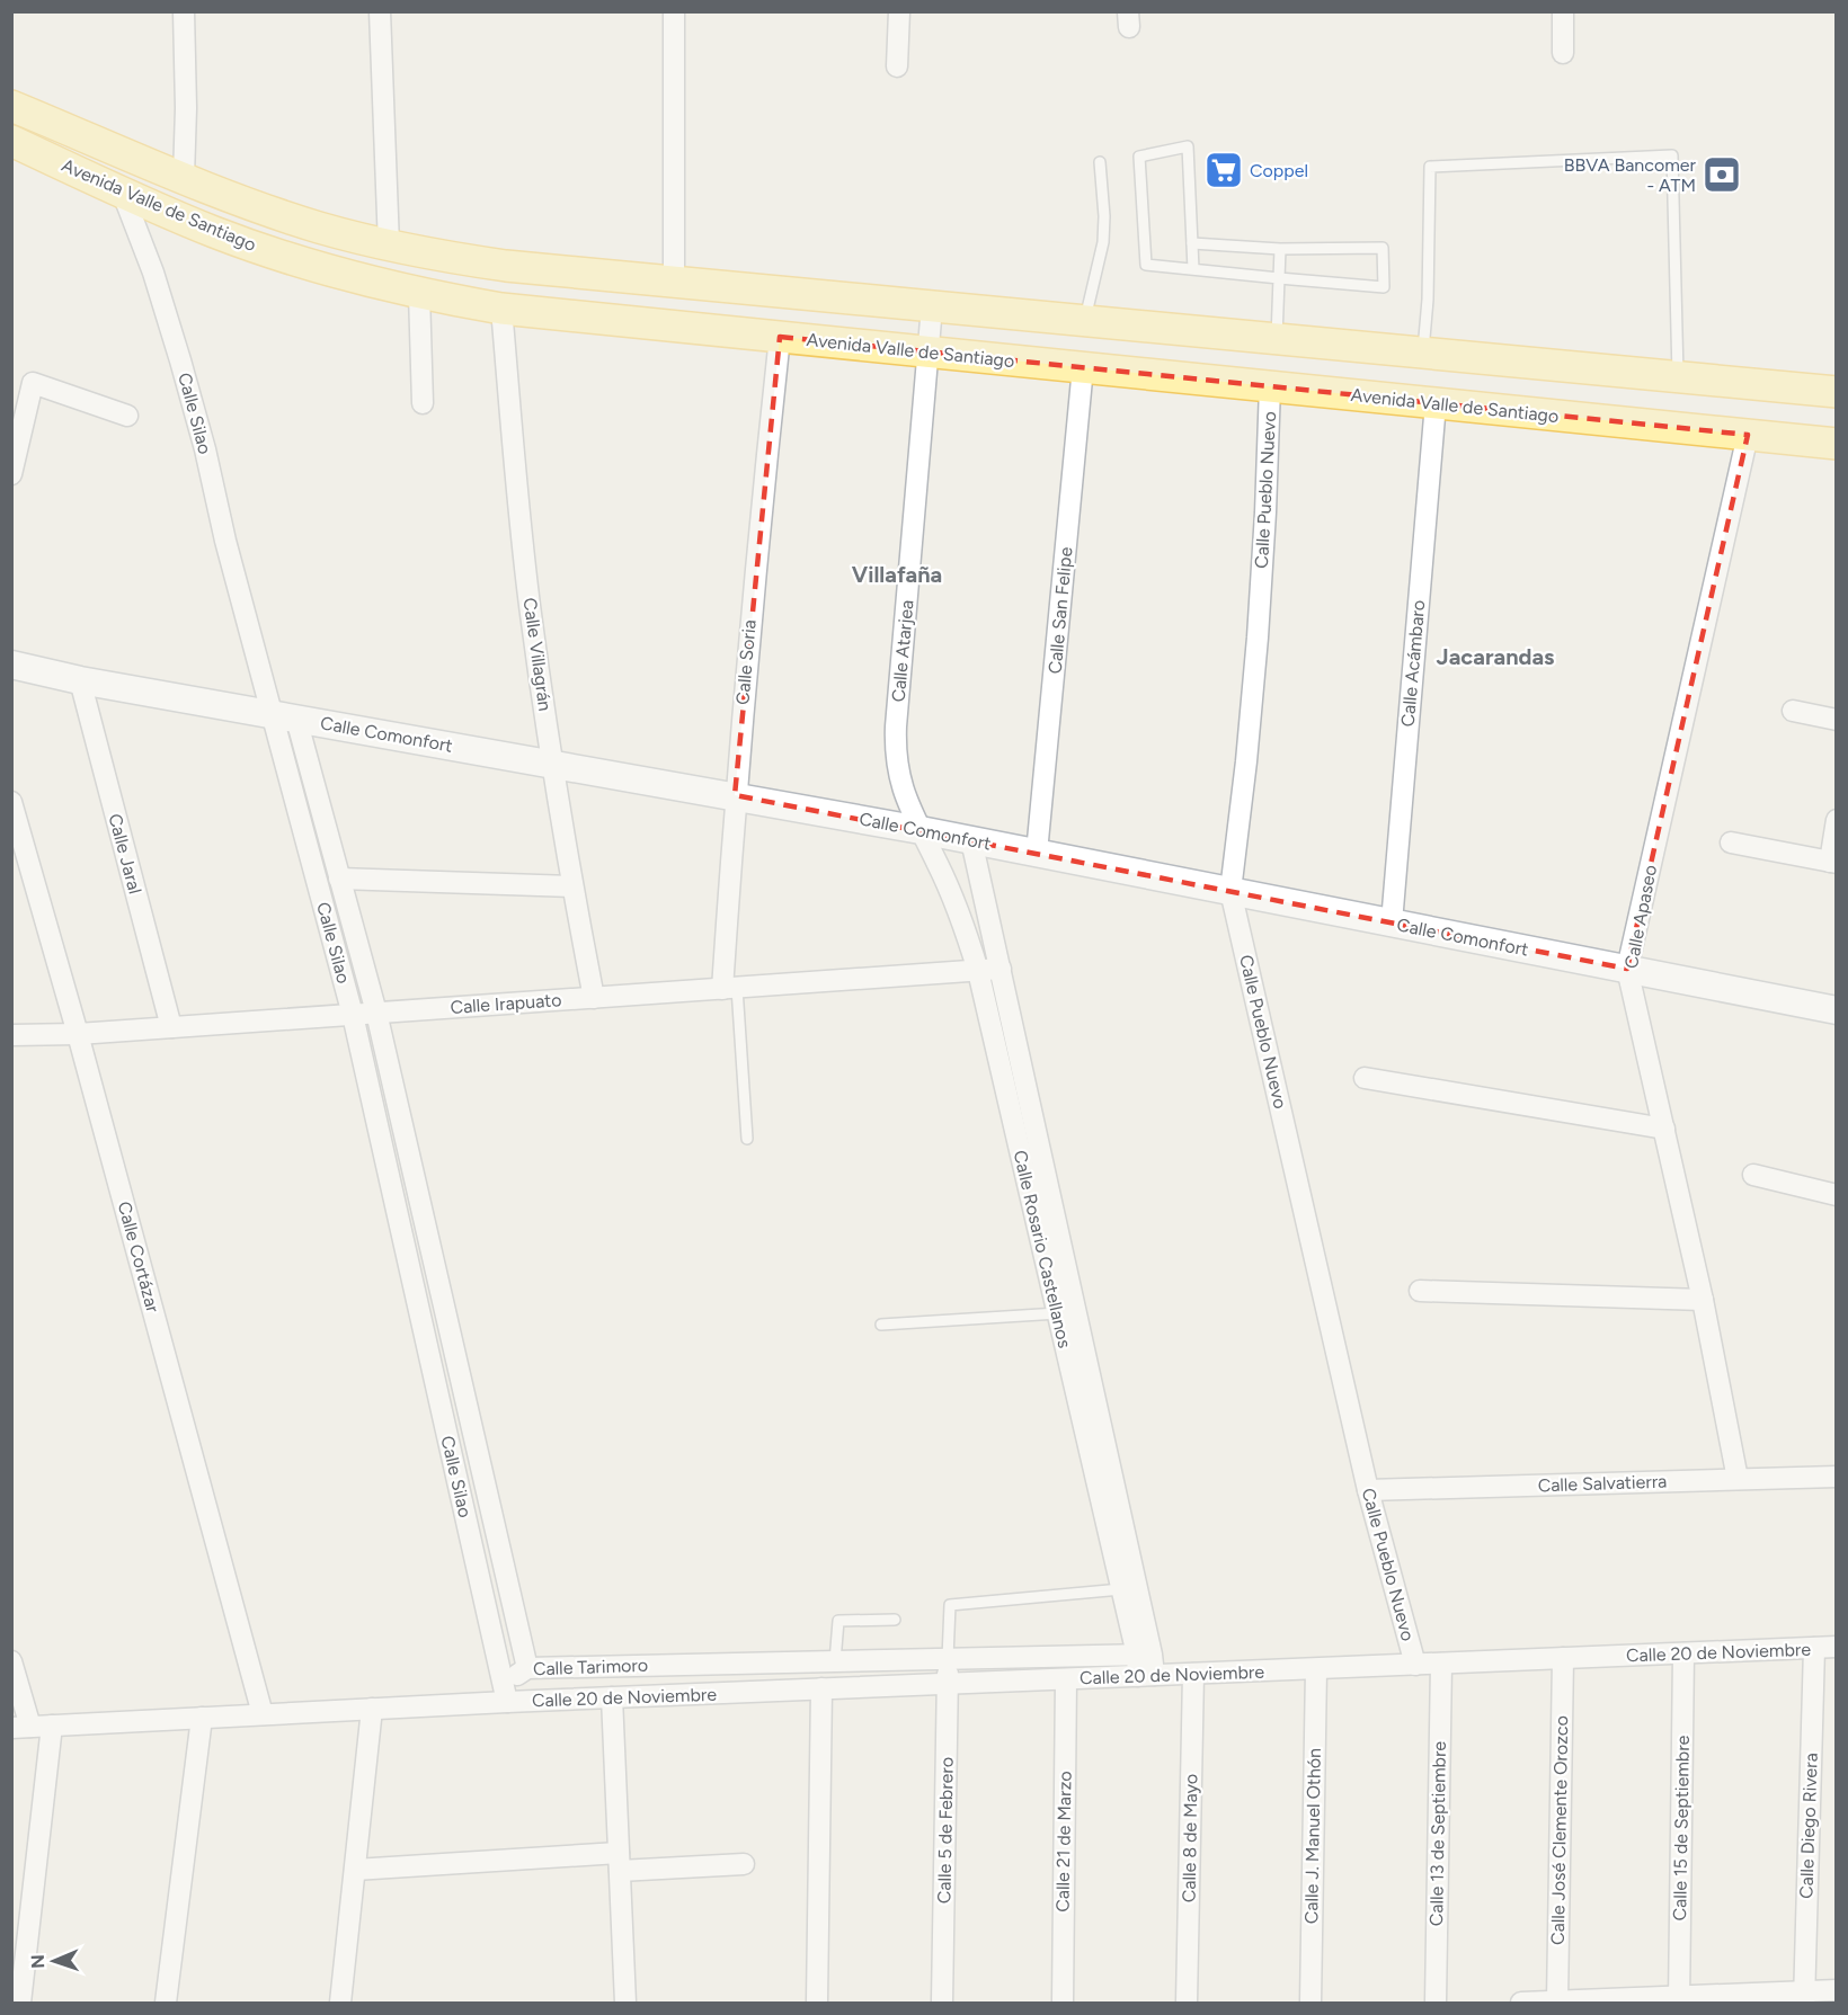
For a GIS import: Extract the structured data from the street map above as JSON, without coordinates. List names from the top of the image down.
{
  "streets": {
    "main road": ["Avenida Valle de Santiago"],
    "street": [
      "Calle Silao",
      "Calle Pueblo Nuevo",
      "Calle San Felipe",
      "Calle Atarjea",
      "Calle Villagrán",
      "Calle Soria",
      "Calle Acámbaro",
      "Calle Comonfort",
      "Calle Jaral",
      "Calle Apaseo",
      "Calle Irapuato",
      "Calle Rosario Castellanos",
      "Calle Cortázar",
      "Calle Salvatierra",
      "Calle 20 de Noviembre",
      "Calle Tarimoro",
      "Calle Diego Rivera",
      "Calle 15 de Septiembre",
      "Calle 5 de Febrero",
      "Calle José Clemente Orozco",
      "Calle 13 de Septiembre",
      "Calle J. Manuel Othón",
      "Calle 8 de Mayo",
      "Calle 21 de Marzo"
    ]
  },
  "crossings": [
    ["Avenida Valle de Santiago", "Calle Silao"],
    ["Avenida Valle de Santiago", "Calle Pueblo Nuevo"],
    ["Avenida Valle de Santiago", "Calle San Felipe"],
    ["Avenida Valle de Santiago", "Calle Atarjea"],
    ["Avenida Valle de Santiago", "Calle Villagrán"],
    ["Avenida Valle de Santiago", "Calle Soria"],
    ["Avenida Valle de Santiago", "Calle Acámbaro"],
    ["Avenida Valle de Santiago", "Calle Apaseo"],
    ["Calle Silao", "Calle Comonfort"],
    ["Calle Silao", "Calle Irapuato"],
    ["Calle Silao", "Calle 20 de Noviembre"],
    ["Calle Silao", "Calle Tarimoro"],
    ["Calle Pueblo Nuevo", "Calle Comonfort"],
    ["Calle Pueblo Nuevo", "Calle Salvatierra"],
    ["Calle Pueblo Nuevo", "Calle 20 de Noviembre"],
    ["Calle San Felipe", "Calle Comonfort"],
    ["Calle Atarjea", "Calle Comonfort"],
    ["Calle Atarjea", "Calle Rosario Castellanos"],
    ["Calle Villagrán", "Calle Comonfort"],
    ["Calle Villagrán", "Calle Irapuato"],
    ["Calle Soria", "Calle Comonfort"],
    ["Calle Soria", "Calle Irapuato"],
    ["Calle Acámbaro", "Calle Comonfort"],
    ["Calle Comonfort", "Calle Jaral"],
    ["Calle Comonfort", "Calle Apaseo"],
    ["Calle Comonfort", "Calle Rosario Castellanos"],
    ["Calle Jaral", "Calle Irapuato"],
    ["Calle Apaseo", "Calle Salvatierra"],
    ["Calle Irapuato", "Calle Rosario Castellanos"],
    ["Calle Irapuato", "Calle Cortázar"],
    ["Calle Rosario Castellanos", "Calle 20 de Noviembre"],
    ["Calle Rosario Castellanos", "Calle Tarimoro"],
    ["Calle 20 de Noviembre", "Calle Tarimoro"],
    ["Calle 20 de Noviembre", "Calle Diego Rivera"],
    ["Calle 20 de Noviembre", "Calle 15 de Septiembre"],
    ["Calle 20 de Noviembre", "Calle 5 de Febrero"],
    ["Calle 20 de Noviembre", "Calle José Clemente Orozco"],
    ["Calle 20 de Noviembre", "Calle 13 de Septiembre"],
    ["Calle 20 de Noviembre", "Calle J. Manuel Othón"],
    ["Calle 20 de Noviembre", "Calle 8 de Mayo"],
    ["Calle 20 de Noviembre", "Calle 21 de Marzo"],
    ["Calle Tarimoro", "Calle 5 de Febrero"]
  ],
  "districts": ["Villafaña", "Jacarandas"],
  "places": {
    "supermarket": ["Coppel"],
    "bank": ["BBVA Bancomer - ATM"]
  },
  "north": "left"
}
